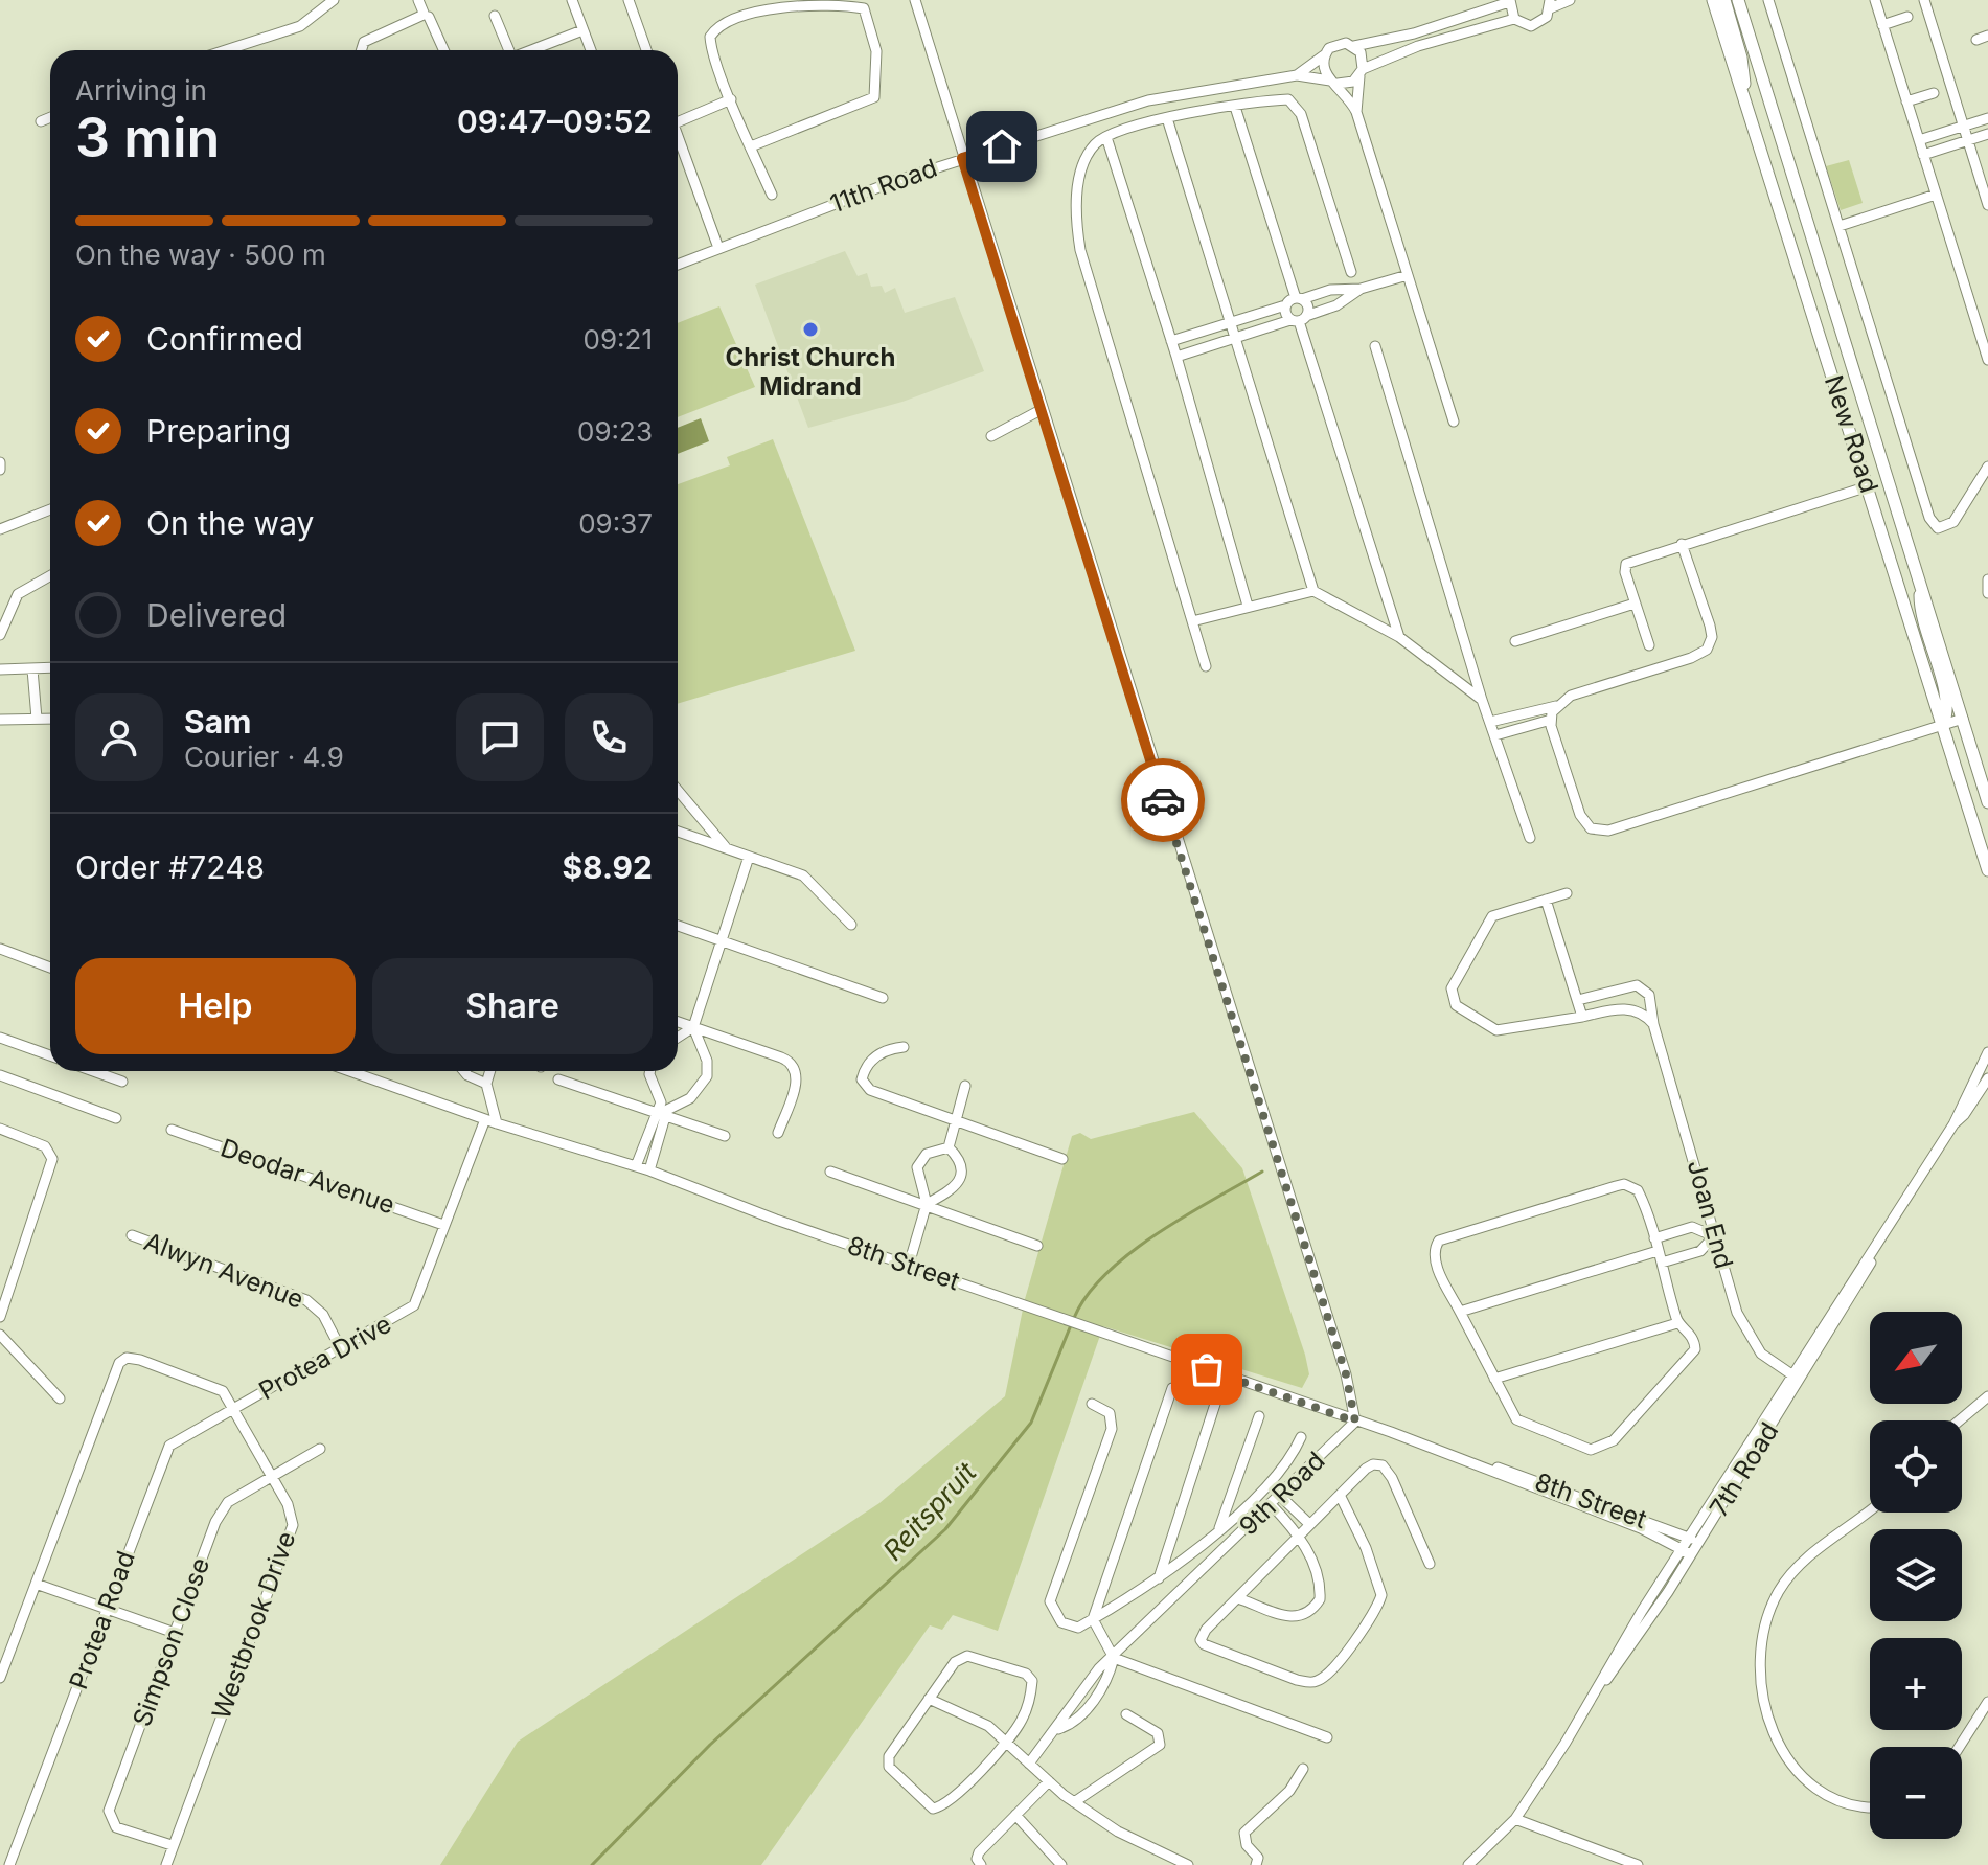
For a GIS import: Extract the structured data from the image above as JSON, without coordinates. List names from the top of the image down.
{
  "streets": {
    "main road": ["New Road"],
    "street": [
      "11th Road",
      "Deodar Avenue",
      "Joan End",
      "8th Street",
      "Alwyn Avenue",
      "Protea Drive",
      "7th Road",
      "9th Road",
      "Protea Road",
      "Westbrook Drive",
      "Simpson Close"
    ]
  },
  "crossings": [
    ["Deodar Avenue", "Protea Drive"],
    ["Joan End", "7th Road"],
    ["8th Street", "Protea Drive"],
    ["8th Street", "7th Road"],
    ["8th Street", "9th Road"],
    ["Alwyn Avenue", "Protea Drive"],
    ["Protea Drive", "Protea Road"],
    ["Protea Drive", "Westbrook Drive"],
    ["Protea Road", "Westbrook Drive"],
    ["Westbrook Drive", "Simpson Close"]
  ],
  "water": ["Reitspruit"],
  "places": ["Christ Church Midrand"],
  "north": "bottom left",
  "page": {
    "heading": ["3 min", "Arriving in", "09:47–09:52"],
    "panel": [
      "Sam",
      "Courier · 4.9",
      "Order #7248",
      "$8.92"
    ],
    "bar": "On the way · 500 m",
    "list": [
      ["Confirmed", "09:21"],
      ["Preparing", "09:23"],
      ["On the way", "09:37"],
      "Delivered"
    ],
    "buttons": ["Help", "Share"],
    "map_buttons": ["+", "−"]
  }
}
